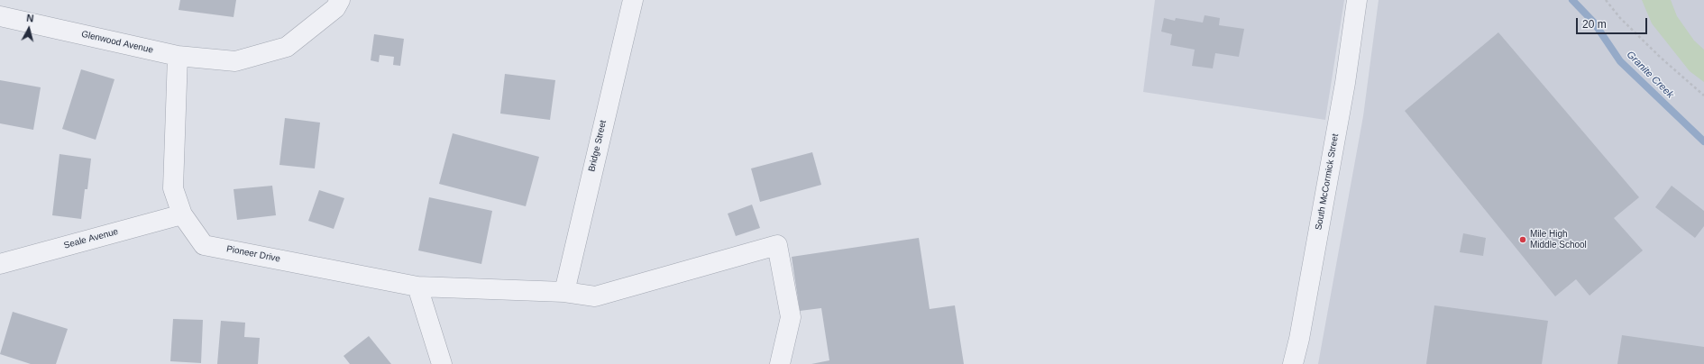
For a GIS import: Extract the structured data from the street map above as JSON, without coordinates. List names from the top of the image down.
{
  "streets": {
    "street": [
      "Glenwood Avenue",
      "Bridge Street",
      "South McCormick Street",
      "Seale Avenue",
      "Pioneer Drive"
    ]
  },
  "crossings": [
    ["Glenwood Avenue", "Pioneer Drive"],
    ["Bridge Street", "Pioneer Drive"],
    ["Seale Avenue", "Pioneer Drive"]
  ],
  "water": ["Granite Creek"],
  "places": ["Mile High Middle School"],
  "scale_bar": "20 m",
  "north": "top"
}
